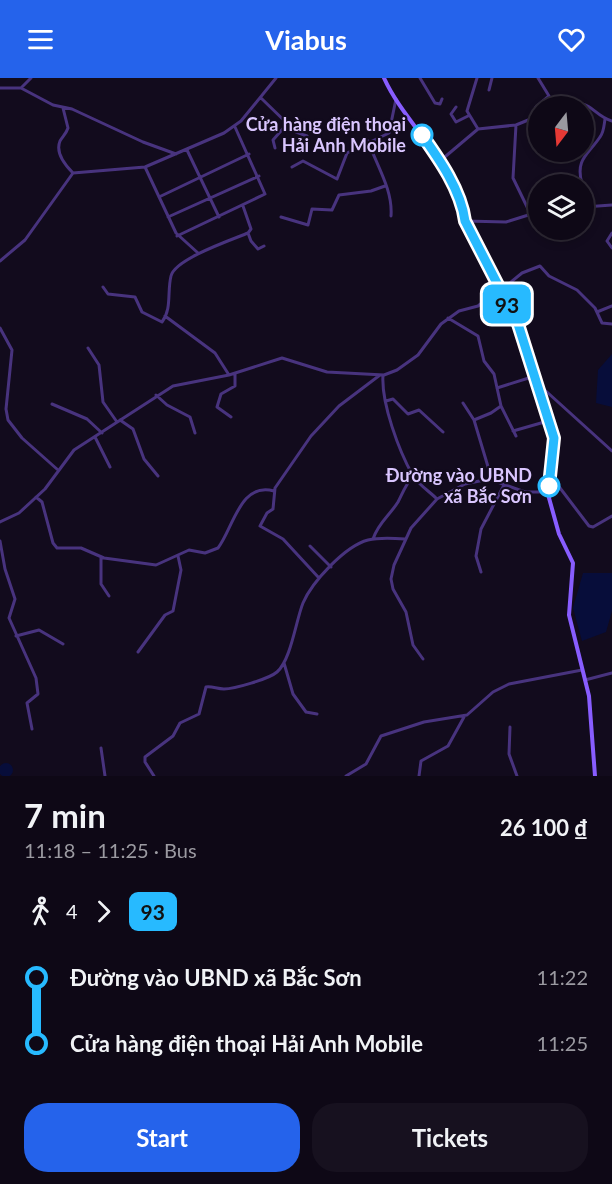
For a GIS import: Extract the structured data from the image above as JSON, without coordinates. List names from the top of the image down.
{
  "places": ["Cửa hàng điện thoại Hải Anh Mobile", "Đường vào UBND xã Bắc Sơn"],
  "lines": ["bus line 93"],
  "north": "bottom",
  "page": {
    "header": "Viabus",
    "on_map": "93",
    "heading": ["7 min", "11:18 – 11:25 · Bus", "26 100 ₫"],
    "legs": ["4", "93"],
    "list": [
      {
        "name": "Đường vào UBND xã Bắc Sơn",
        "value": "11:22"
      },
      {
        "name": "Cửa hàng điện thoại Hải Anh Mobile",
        "value": "11:25"
      }
    ],
    "buttons": ["Start", "Tickets"]
  }
}
